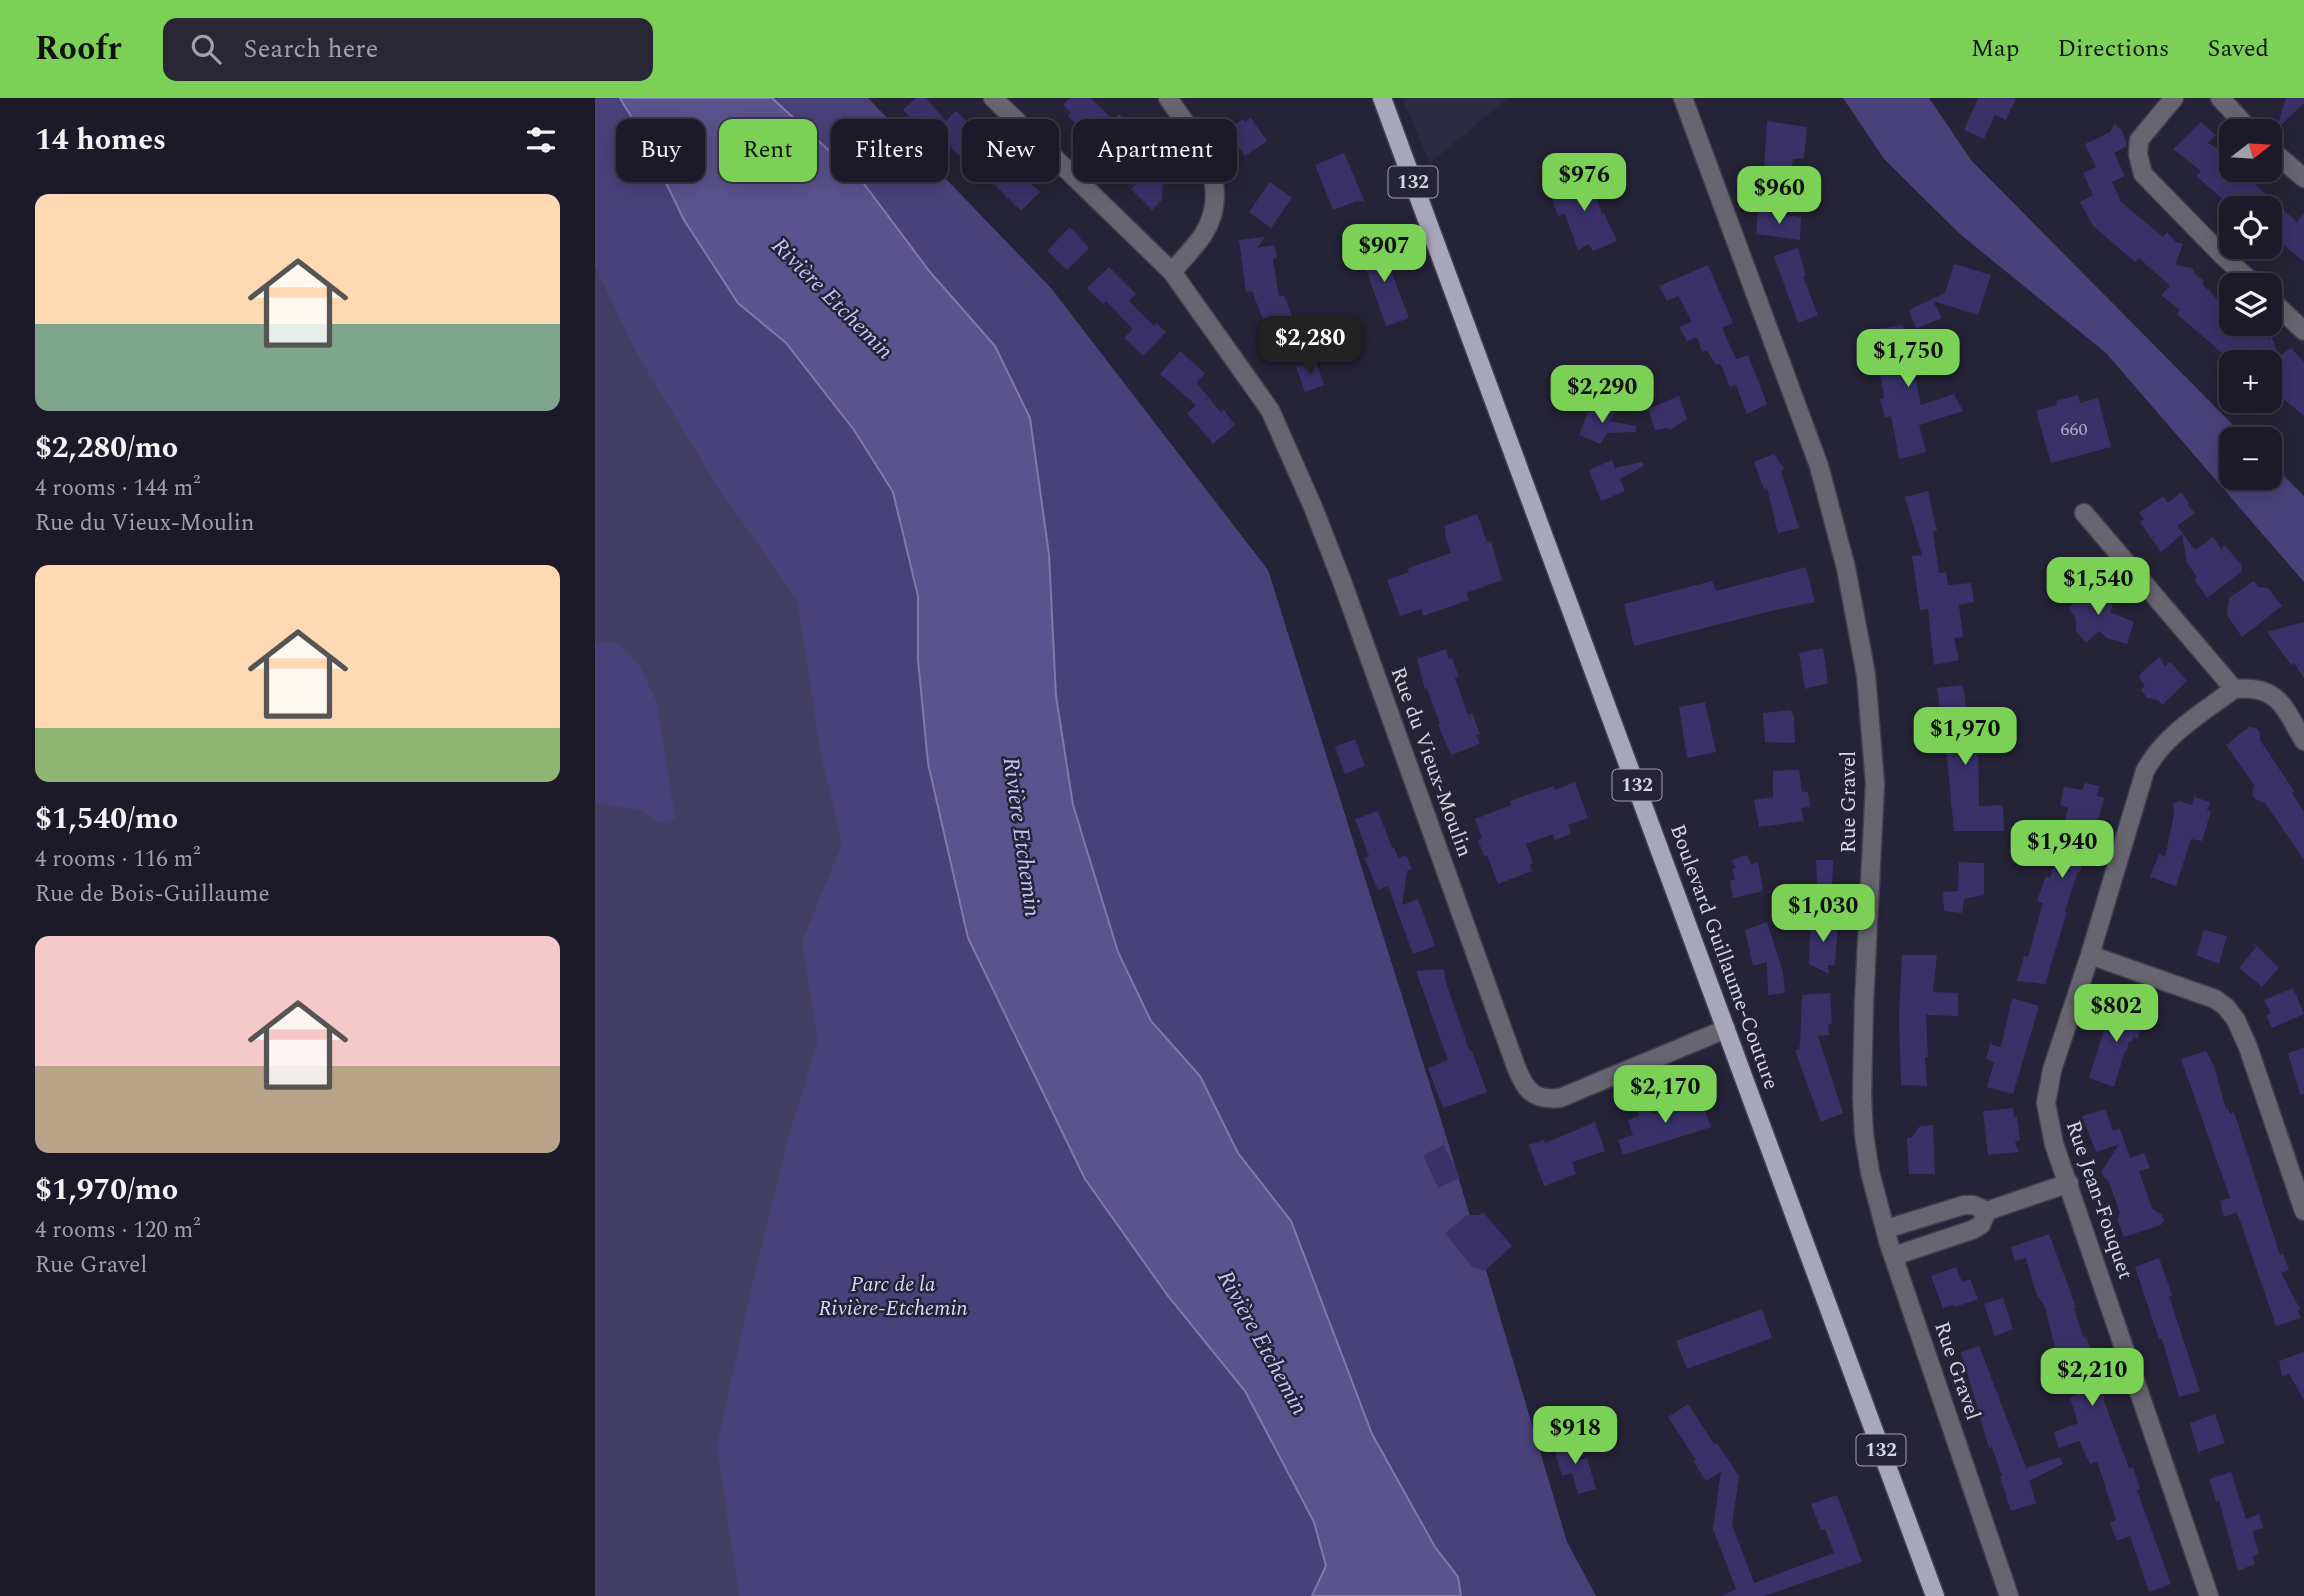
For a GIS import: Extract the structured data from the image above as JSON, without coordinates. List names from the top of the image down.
{
  "streets": {
    "main road": ["132", "Boulevard Guillaume-Couture"],
    "street": ["Rue du Vieux-Moulin", "Rue Gravel", "Rue Jean-Fouquet"]
  },
  "crossings": [
    ["Rue du Vieux-Moulin", "Boulevard Guillaume-Couture"]
  ],
  "water": ["Rivière Etchemin"],
  "parks": ["Parc de la Rivière-Etchemin"],
  "house_numbers": ["660"],
  "north": "right",
  "page": {
    "header": "Roofr",
    "search": "Search here",
    "nav": ["Map", "Directions", "Saved"],
    "heading": "14 homes",
    "map_buttons": ["+", "−"],
    "chip": [
      "Buy",
      "Rent",
      "Filters",
      "New",
      "Apartment"
    ],
    "price": [
      "$976",
      "$960",
      "$907",
      "$2,280",
      "$1,750",
      "$2,290",
      "$1,540",
      "$1,970",
      "$1,940",
      "$1,030",
      "$802",
      "$2,170",
      "$2,210",
      "$918"
    ],
    "list": [
      {
        "name": "$2,280/mo",
        "note": "4 rooms · 144 m² · Rue du Vieux-Moulin"
      },
      {
        "name": "$1,540/mo",
        "note": "4 rooms · 116 m² · Rue de Bois-Guillaume"
      },
      {
        "name": "$1,970/mo",
        "note": "4 rooms · 120 m² · Rue Gravel"
      }
    ]
  }
}
